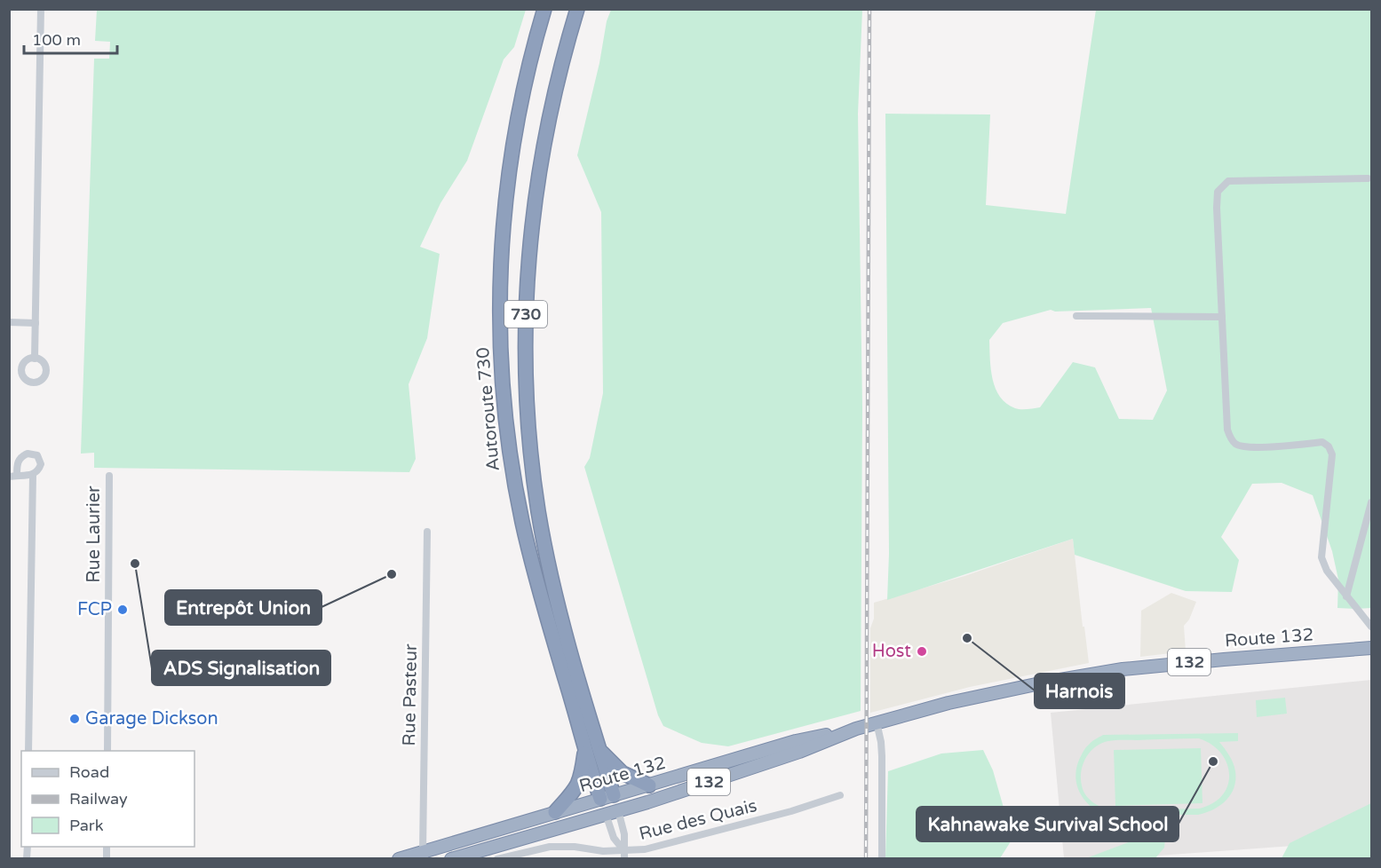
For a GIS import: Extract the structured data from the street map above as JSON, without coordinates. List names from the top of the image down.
{
  "streets": {
    "highway": [
      "730",
      "Autoroute 730",
      "Route 132",
      "132"
    ],
    "street": ["Rue Laurier", "Rue Pasteur", "Rue des Quais"]
  },
  "crossings": [
    ["730", "Autoroute 730"],
    ["730", "Route 132"],
    ["Autoroute 730", "Route 132"],
    ["Route 132", "Rue Pasteur"]
  ],
  "places": [
    "ADS Signalisation",
    "Entrepôt Union",
    "FCP",
    "Harnois",
    "Host",
    "Garage Dickson",
    "Kahnawake Survival School"
  ],
  "legend": ["Road", "Railway", "Park"],
  "scale_bar": "100 m"
}
